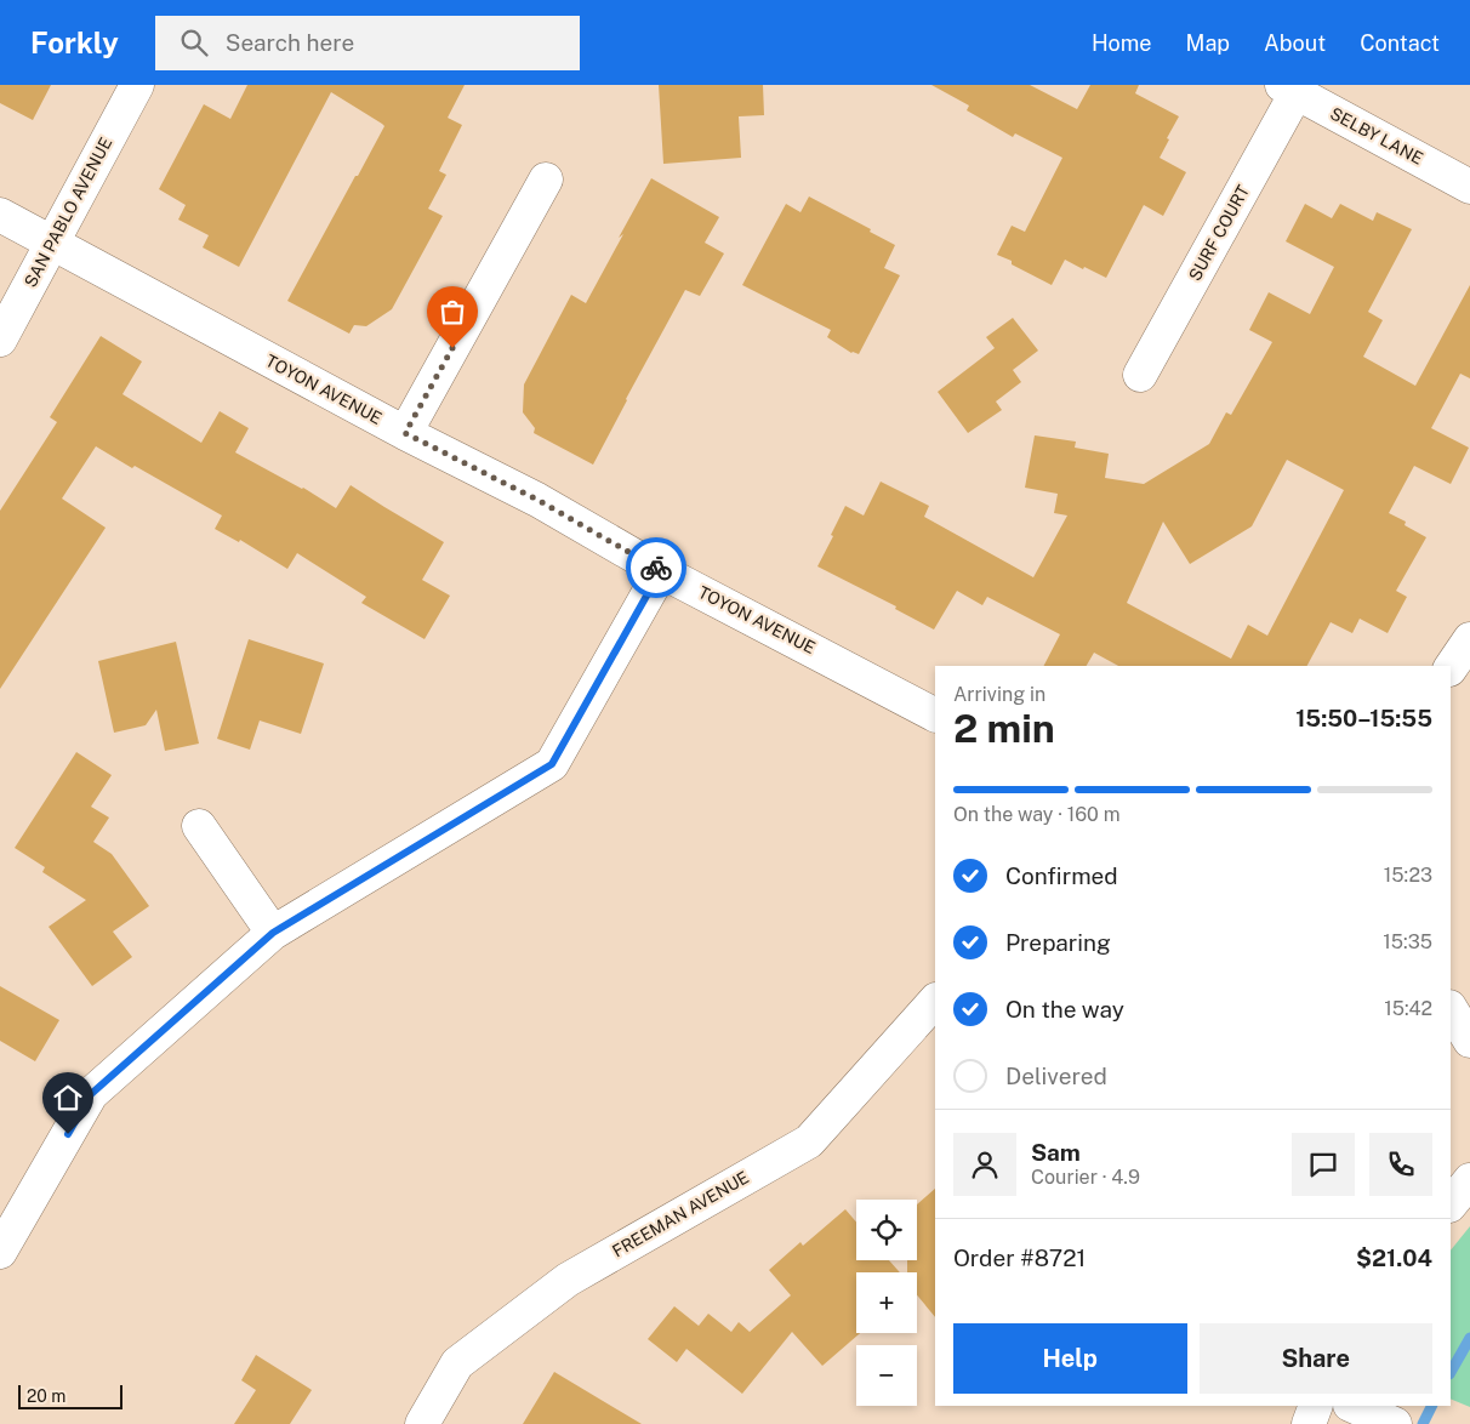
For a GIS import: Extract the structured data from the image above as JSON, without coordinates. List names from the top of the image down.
{
  "streets": {
    "street": [
      "SELBY LANE",
      "SAN PABLO AVENUE",
      "SURF COURT",
      "TOYON AVENUE",
      "FREEMAN AVENUE"
    ]
  },
  "crossings": [
    ["SELBY LANE", "SURF COURT"],
    ["SAN PABLO AVENUE", "TOYON AVENUE"]
  ],
  "scale_bar": "20 m",
  "page": {
    "header": "Forkly",
    "search": "Search here",
    "nav": [
      "Home",
      "Map",
      "About",
      "Contact"
    ],
    "heading": ["2 min", "Arriving in", "15:50–15:55"],
    "panel": [
      "Sam",
      "Courier · 4.9",
      "Order #8721",
      "$21.04"
    ],
    "bar": "On the way · 160 m",
    "list": [
      ["Confirmed", "15:23"],
      ["Preparing", "15:35"],
      ["On the way", "15:42"],
      "Delivered"
    ],
    "map_buttons": ["+", "−"],
    "buttons": ["Help", "Share"],
    "scale": "20 m"
  }
}
